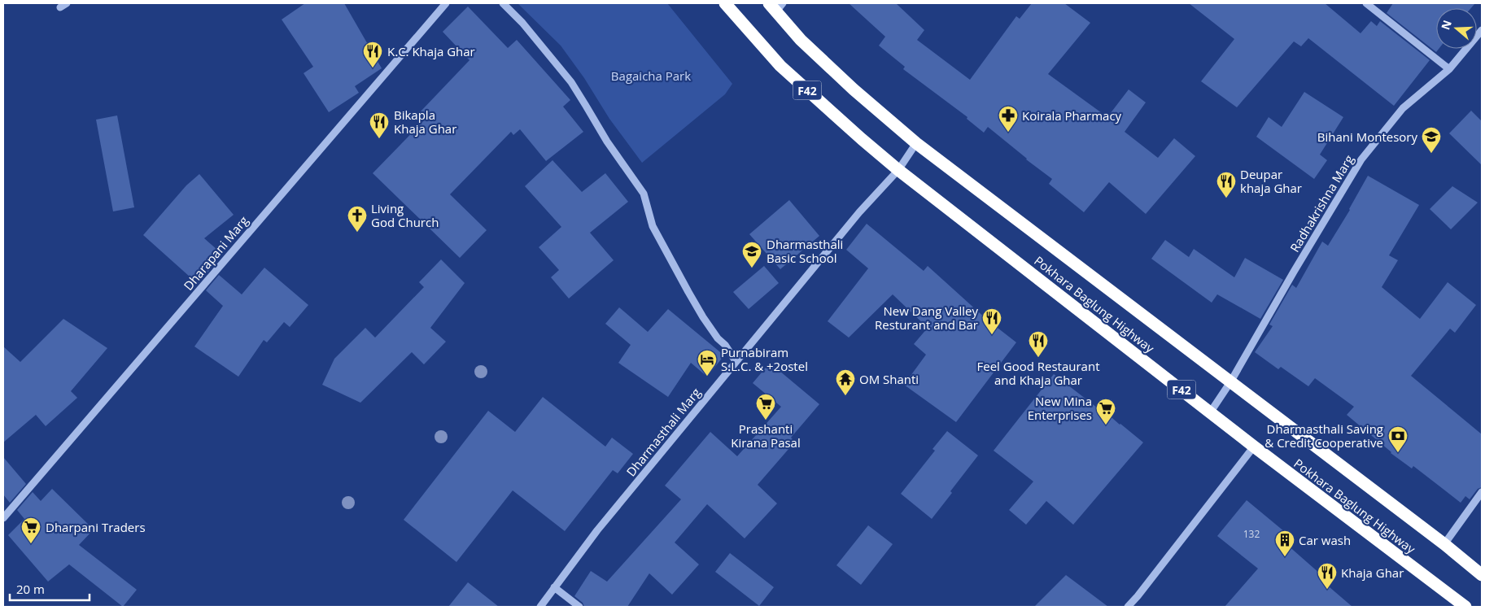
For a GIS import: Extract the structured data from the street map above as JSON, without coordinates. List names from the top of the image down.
{
  "streets": {
    "highway": ["F42", "Pokhara Baglung Highway"],
    "street": ["Radhakrishna Marg", "Dharapani Marg", "Dharmasthali Marg"]
  },
  "crossings": [
    ["Radhakrishna Marg", "Pokhara Baglung Highway"],
    ["Pokhara Baglung Highway", "Dharmasthali Marg"]
  ],
  "parks": ["Bagaicha Park"],
  "places": {
    "restaurant": [
      "K.C. Khaja Ghar",
      "Bikapla Khaja Ghar",
      "Deupar khaja Ghar",
      "New Dang Valley Resturant and Bar",
      "Feel Good Restaurant and Khaja Ghar",
      "Khaja Ghar"
    ],
    "pharmacy": ["Koirala Pharmacy"],
    "school or university": ["Bihani Montesory", "Dharmasthali Basic School"],
    "church": ["Living God Church"],
    "hotel": ["Purnabiram S.L.C. & +2ostel"],
    "temple": ["OM Shanti"],
    "supermarket": ["Prashanti Kirana Pasal", "New Mina Enterprises", "Dharpani Traders"],
    "bank": ["Dharmasthali Saving & Credit Cooperative"],
    "building": ["Car wash"]
  },
  "house_numbers": ["132"],
  "scale_bar": "20 m",
  "north": "left"
}
